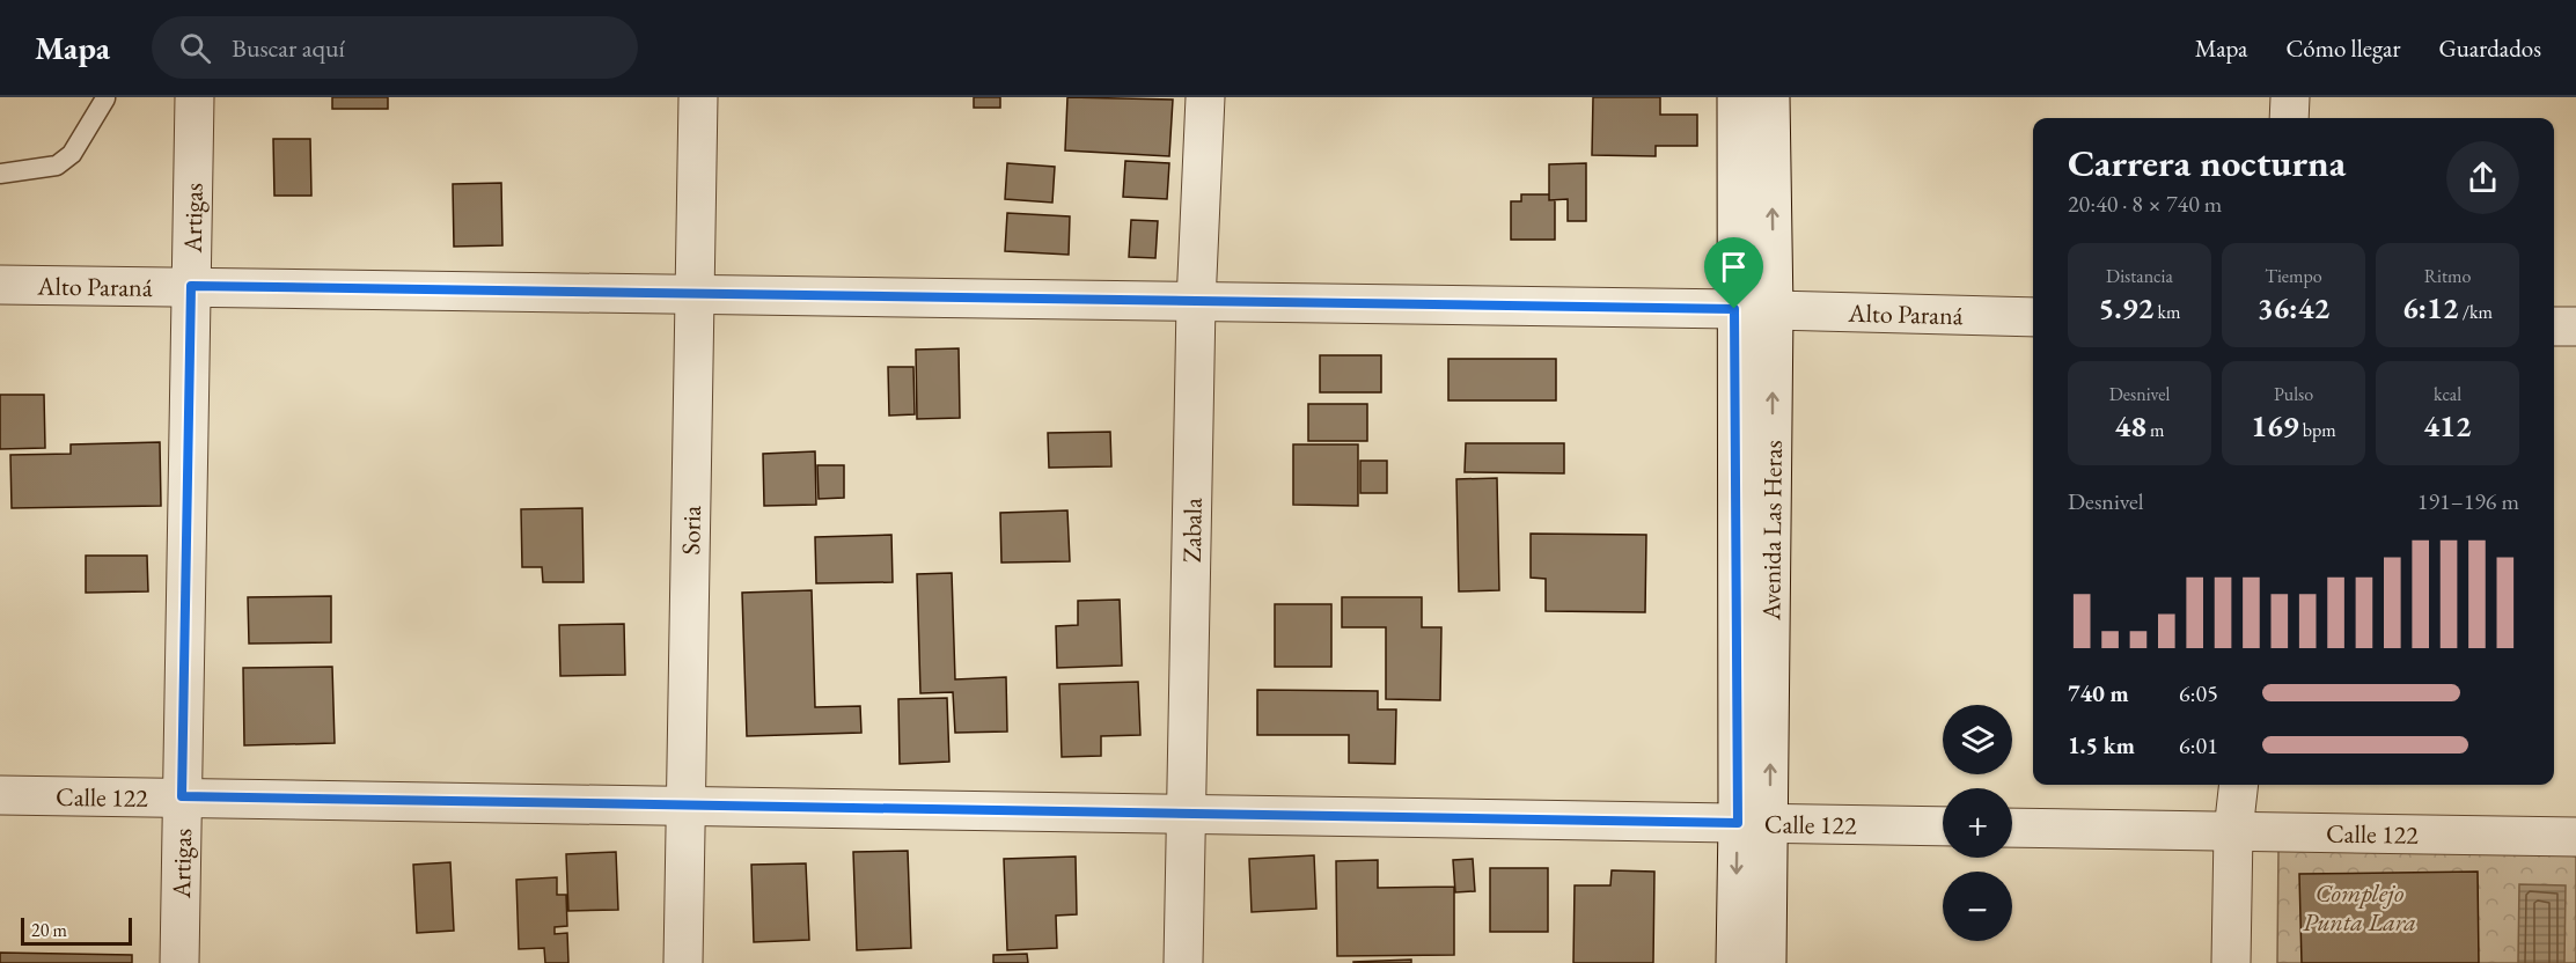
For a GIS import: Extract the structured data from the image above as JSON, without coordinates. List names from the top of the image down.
{
  "streets": {
    "street": [
      "Artigas",
      "Alto Paraná",
      "Soria",
      "Zabala",
      "Avenida Las Heras",
      "Calle 122"
    ]
  },
  "crossings": [
    ["Artigas", "Alto Paraná"],
    ["Artigas", "Calle 122"],
    ["Alto Paraná", "Soria"],
    ["Alto Paraná", "Zabala"],
    ["Alto Paraná", "Avenida Las Heras"],
    ["Soria", "Calle 122"],
    ["Zabala", "Calle 122"],
    ["Avenida Las Heras", "Calle 122"]
  ],
  "parks": ["Complejo Punta Lara"],
  "scale_bar": "20 m",
  "page": {
    "header": "Mapa",
    "search": "Buscar aquí",
    "nav": ["Mapa", "Cómo llegar", "Guardados"],
    "heading": ["Carrera nocturna", "20:40 · 8 × 740 m"],
    "stats": [
      ["Distancia", "5.92 km"],
      ["Tiempo", "36:42"],
      ["Ritmo", "6:12 /km"],
      ["Desnivel", "48 m"],
      ["Pulso", "169 bpm"],
      ["kcal", "412"]
    ],
    "chart": ["Desnivel", "191–196 m"],
    "list": [
      {
        "name": "740 m",
        "note": "6:05"
      },
      {
        "name": "1.5 km",
        "note": "6:01"
      }
    ],
    "map_buttons": ["+", "−"],
    "scale": "20 m"
  }
}
